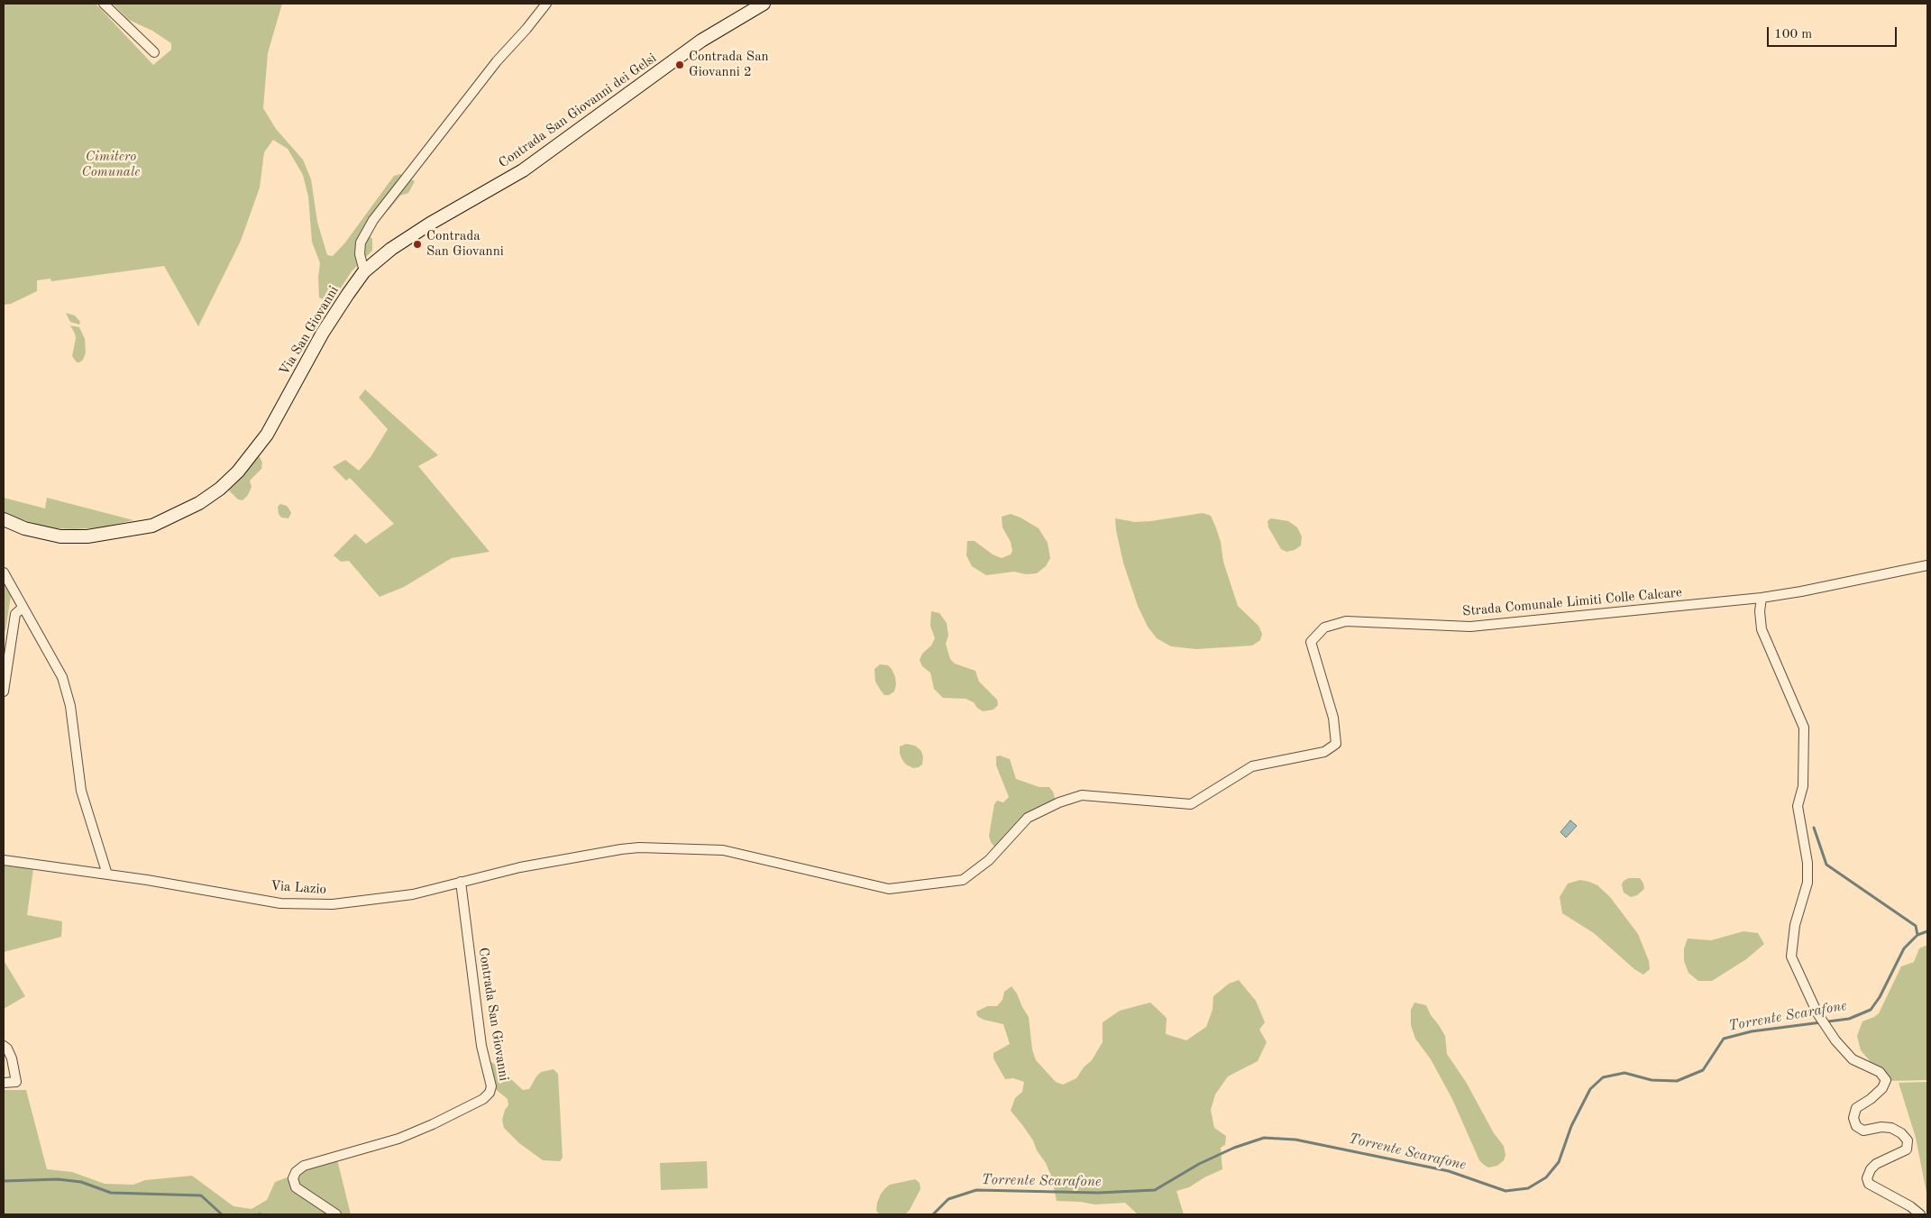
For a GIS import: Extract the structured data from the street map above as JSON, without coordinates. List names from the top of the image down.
{
  "streets": {
    "main road": ["Contrada San Giovanni dei Gelsi", "Via San Giovanni"],
    "street": ["Strada Comunale Limiti Colle Calcare", "Via Lazio", "Contrada San Giovanni"]
  },
  "crossings": [
    ["Contrada San Giovanni dei Gelsi", "Via San Giovanni"],
    ["Strada Comunale Limiti Colle Calcare", "Via Lazio"],
    ["Strada Comunale Limiti Colle Calcare", "Contrada San Giovanni"],
    ["Via Lazio", "Contrada San Giovanni"]
  ],
  "water": ["Torrente Scarafone"],
  "parks": ["Cimitero Comunale"],
  "places": ["Contrada San Giovanni 2", "Contrada San Giovanni"],
  "scale_bar": "100 m"
}
